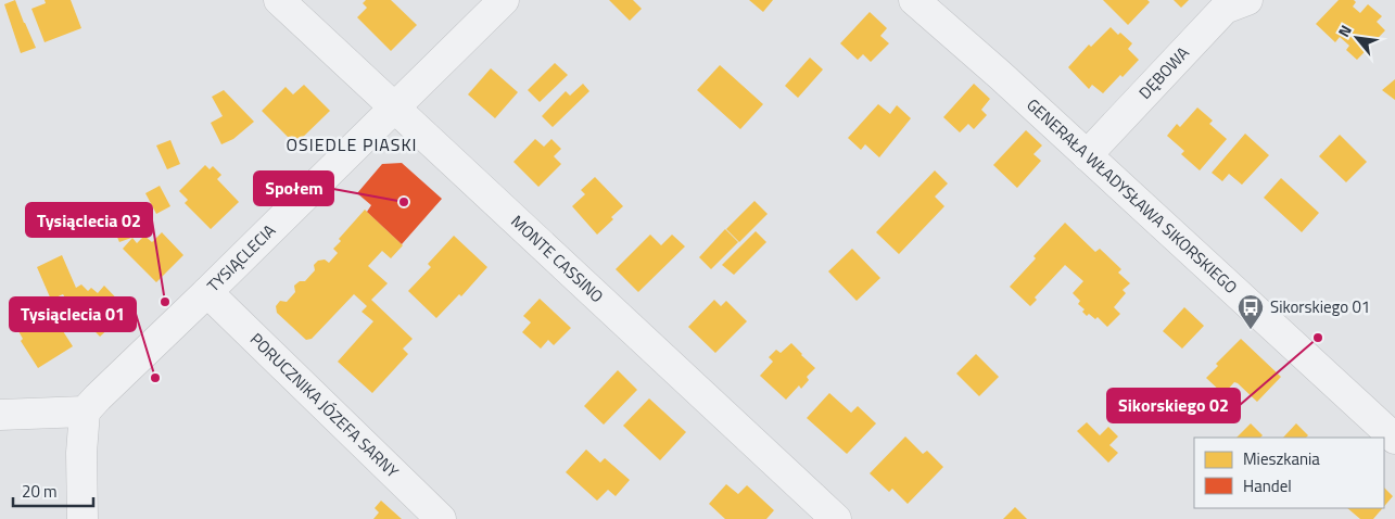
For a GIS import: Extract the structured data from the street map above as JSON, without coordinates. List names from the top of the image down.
{
  "streets": {
    "street": [
      "DĘBOWA",
      "GENERAŁA WŁADYSŁAWA SIKORSKIEGO",
      "TYSIĄCLECIA",
      "MONTE CASSINO",
      "PORUCZNIKA JÓZEFA SARNY"
    ]
  },
  "crossings": [
    ["DĘBOWA", "GENERAŁA WŁADYSŁAWA SIKORSKIEGO"],
    ["TYSIĄCLECIA", "MONTE CASSINO"],
    ["TYSIĄCLECIA", "PORUCZNIKA JÓZEFA SARNY"]
  ],
  "districts": ["OSIEDLE PIASKI"],
  "places": {
    "other": [
      "Społem",
      "Tysiąclecia 02",
      "Sikorskiego 02",
      "Tysiąclecia 01"
    ],
    "bus stop": ["Sikorskiego 01"]
  },
  "legend": ["Mieszkania", "Handel"],
  "scale_bar": "20 m",
  "north": "top left"
}
